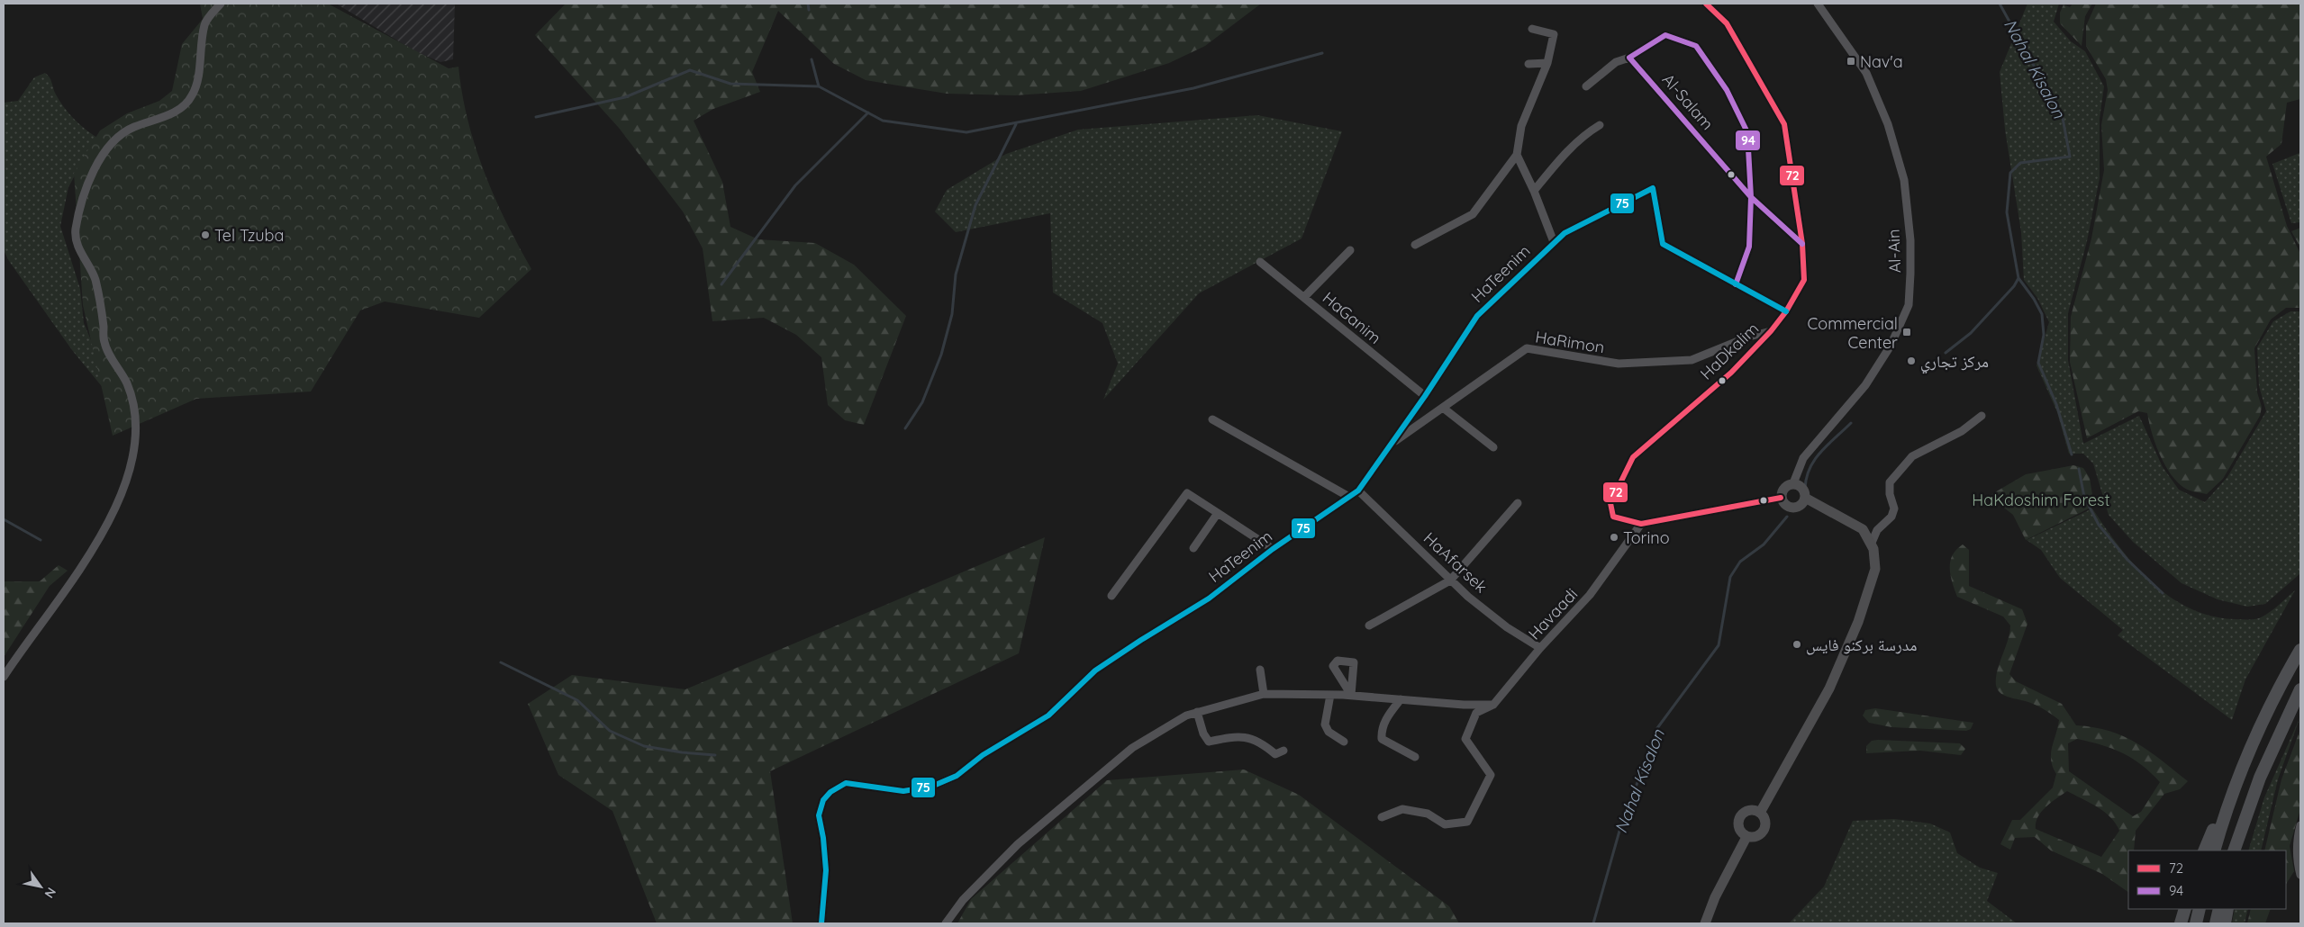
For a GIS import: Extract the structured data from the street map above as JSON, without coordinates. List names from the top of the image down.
{
  "streets": {
    "street": [
      "Al-Salam",
      "Al-Ain",
      "HaTeenim",
      "HaGanim",
      "HaRimon",
      "HaDkalim",
      "HaAfarsek",
      "Havaadi"
    ]
  },
  "crossings": [
    ["Al-Salam", "HaDkalim"],
    ["Al-Ain", "HaDkalim"],
    ["HaTeenim", "HaGanim"],
    ["HaTeenim", "HaRimon"],
    ["HaTeenim", "HaDkalim"],
    ["HaTeenim", "HaAfarsek"],
    ["HaRimon", "HaDkalim"],
    ["HaDkalim", "Havaadi"],
    ["HaAfarsek", "Havaadi"]
  ],
  "water": ["Nahal Kisalon"],
  "parks": ["HaKdoshim Forest"],
  "places": {
    "transit": ["Nav'a", "Commercial Center"],
    "other": [
      "Tel Tzuba",
      "مركز تجاري",
      "Torino",
      "مدرسة بركنو فايس"
    ]
  },
  "lines": ["transit line 72", "transit line 94", "transit line 75"],
  "legend": ["72", "94"],
  "north": "bottom right"
}
